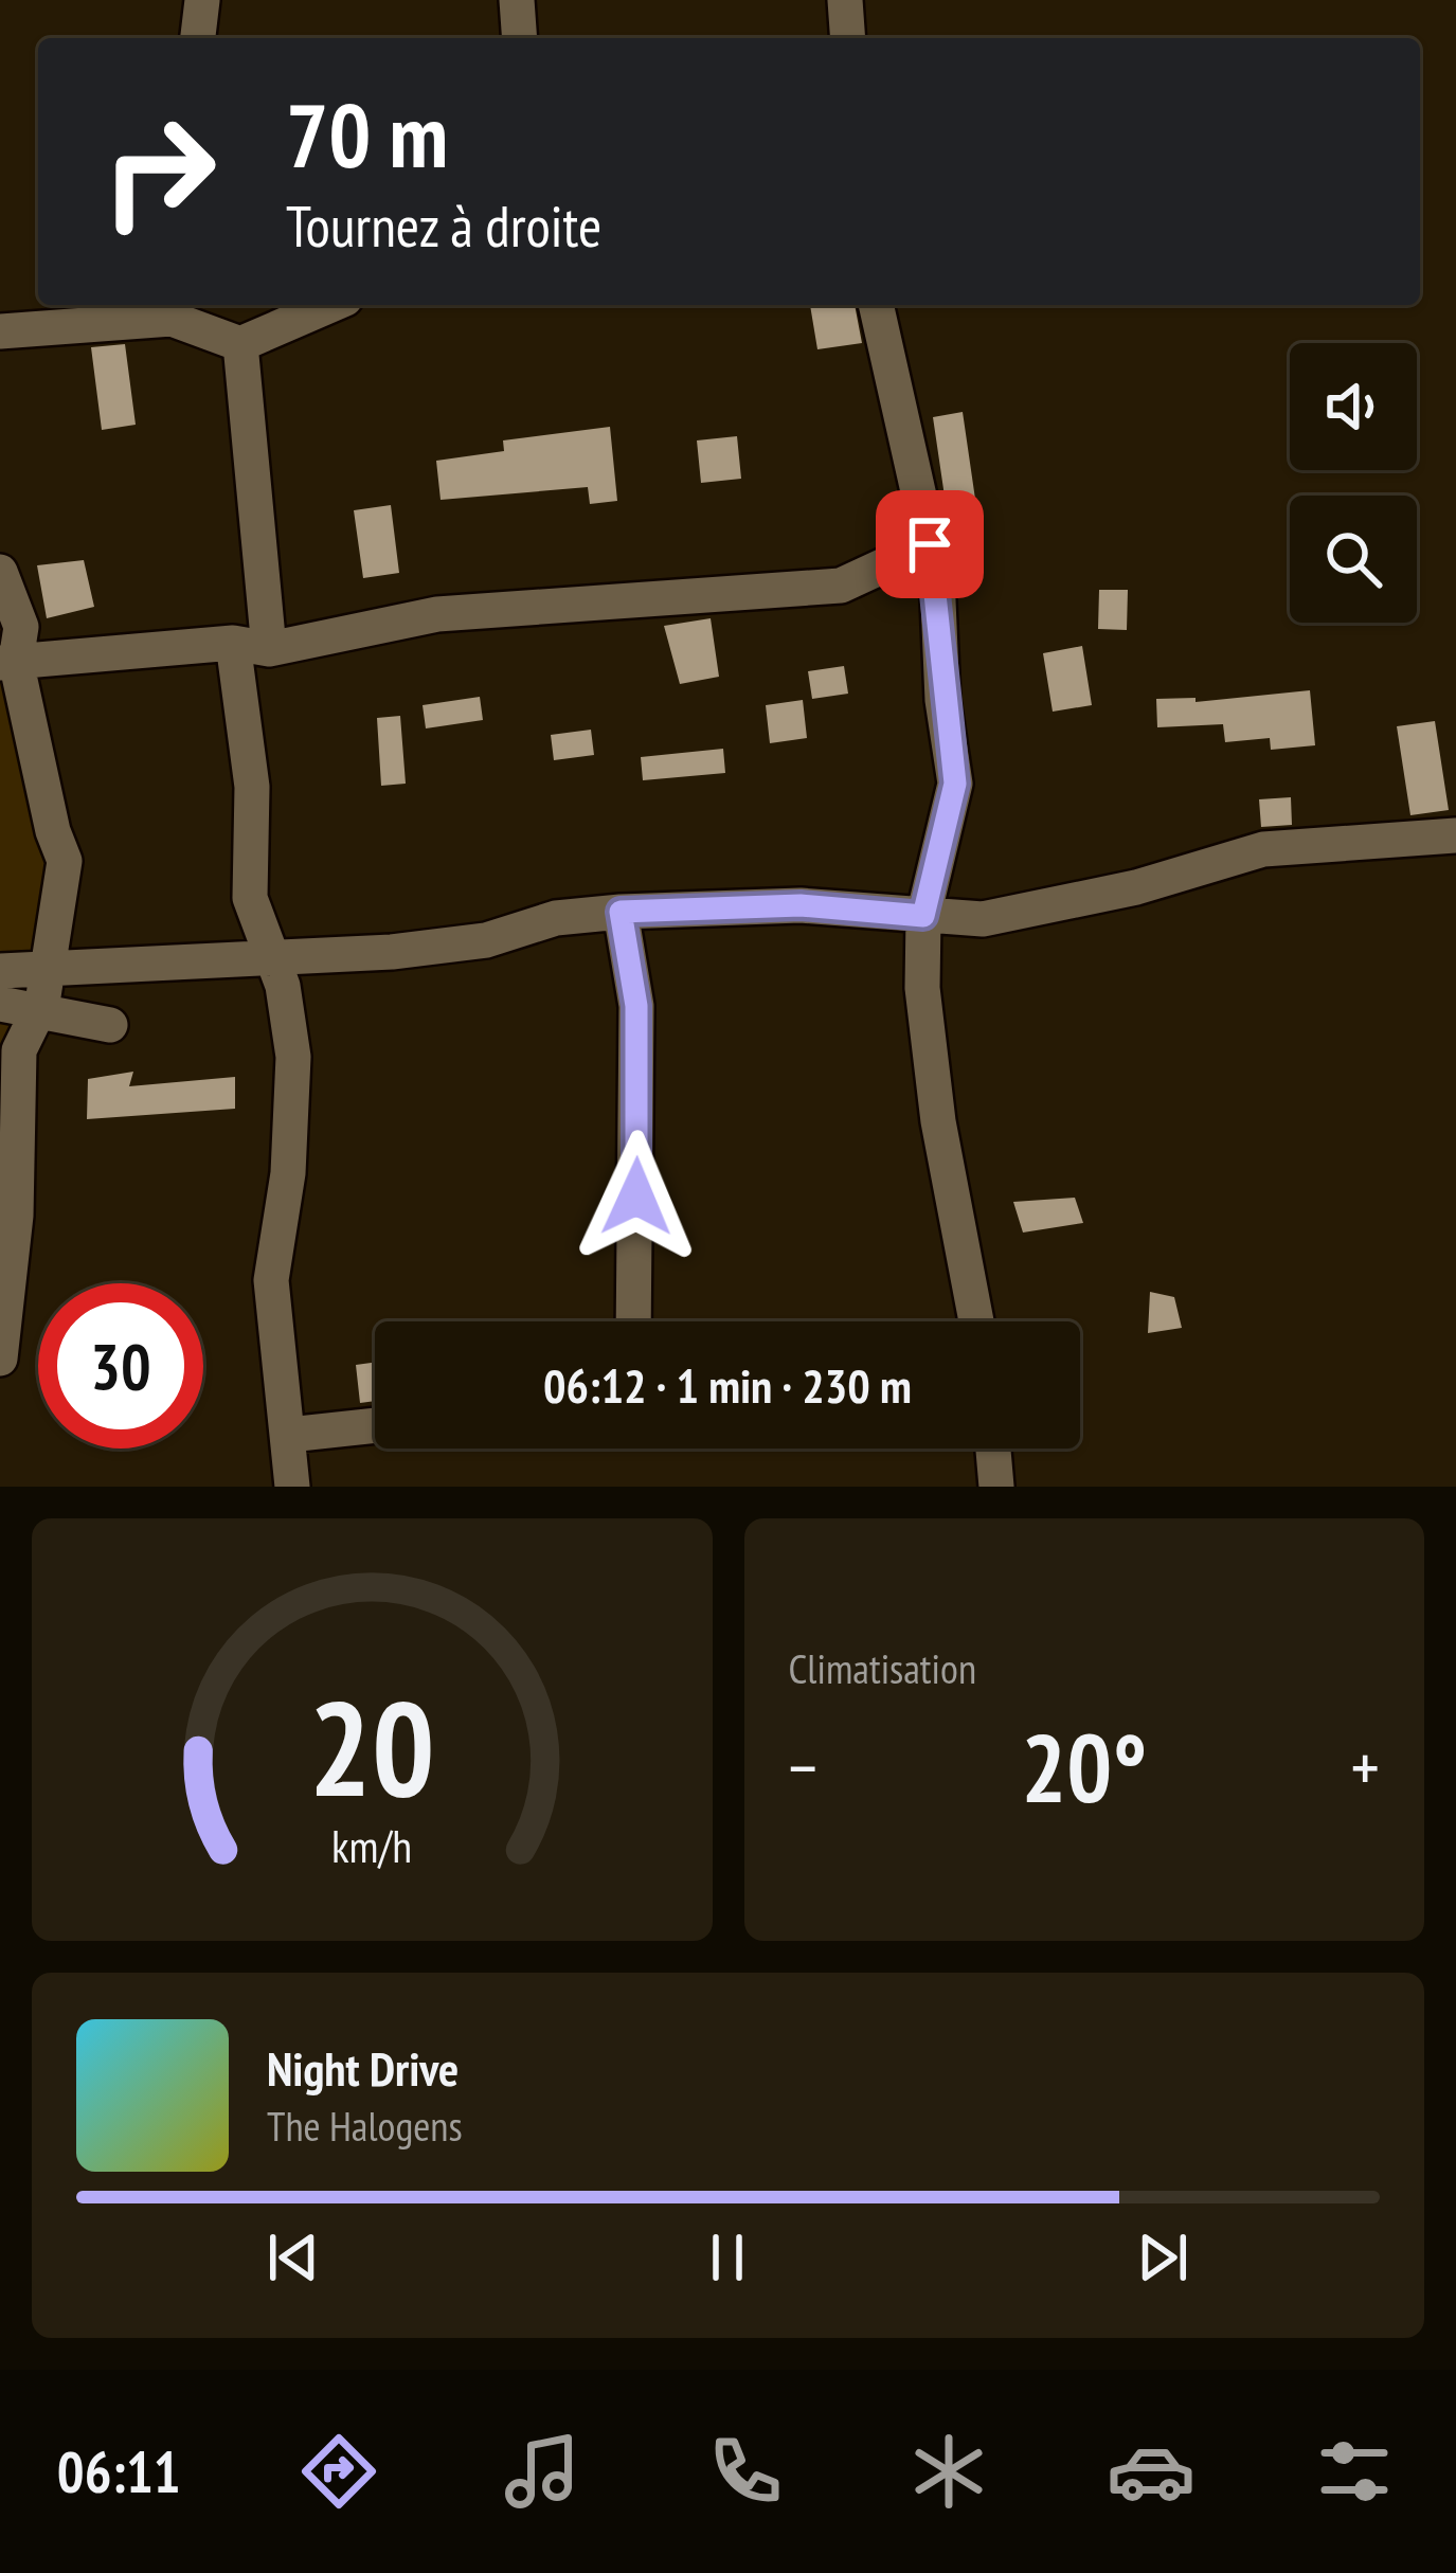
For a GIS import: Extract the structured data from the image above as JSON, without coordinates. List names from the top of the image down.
{
  "page": {
    "turn": ["70 m", "Tournez à droite"],
    "limit": "30",
    "trip": "06:12 · 1 min · 230 m",
    "tile": "Climatisation",
    "heat": ["−", "20°", "+"],
    "song": ["Night Drive", "The Halogens"],
    "tabs": "06:11",
    "gauge": ["20", "km/h"]
  }
}
